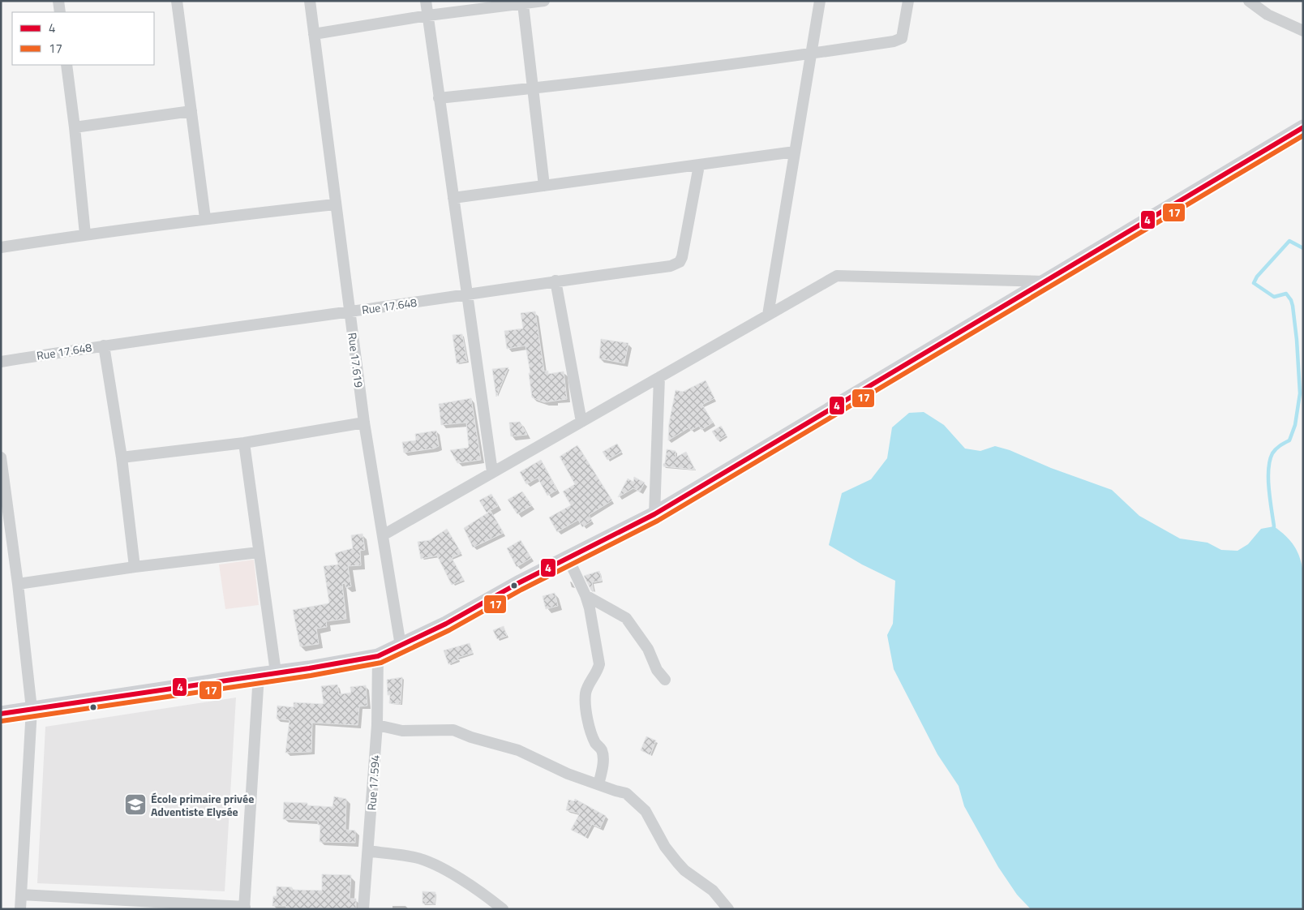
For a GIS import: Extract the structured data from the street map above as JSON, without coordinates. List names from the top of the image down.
{
  "streets": {
    "street": ["Rue 17.648", "Rue 17.619", "Rue 17.594"]
  },
  "crossings": [
    ["Rue 17.648", "Rue 17.619"]
  ],
  "places": {
    "school or university": ["École primaire privée Adventiste Elysée"]
  },
  "lines": ["transit line 4", "transit line 17"],
  "legend": ["4", "17"]
}
